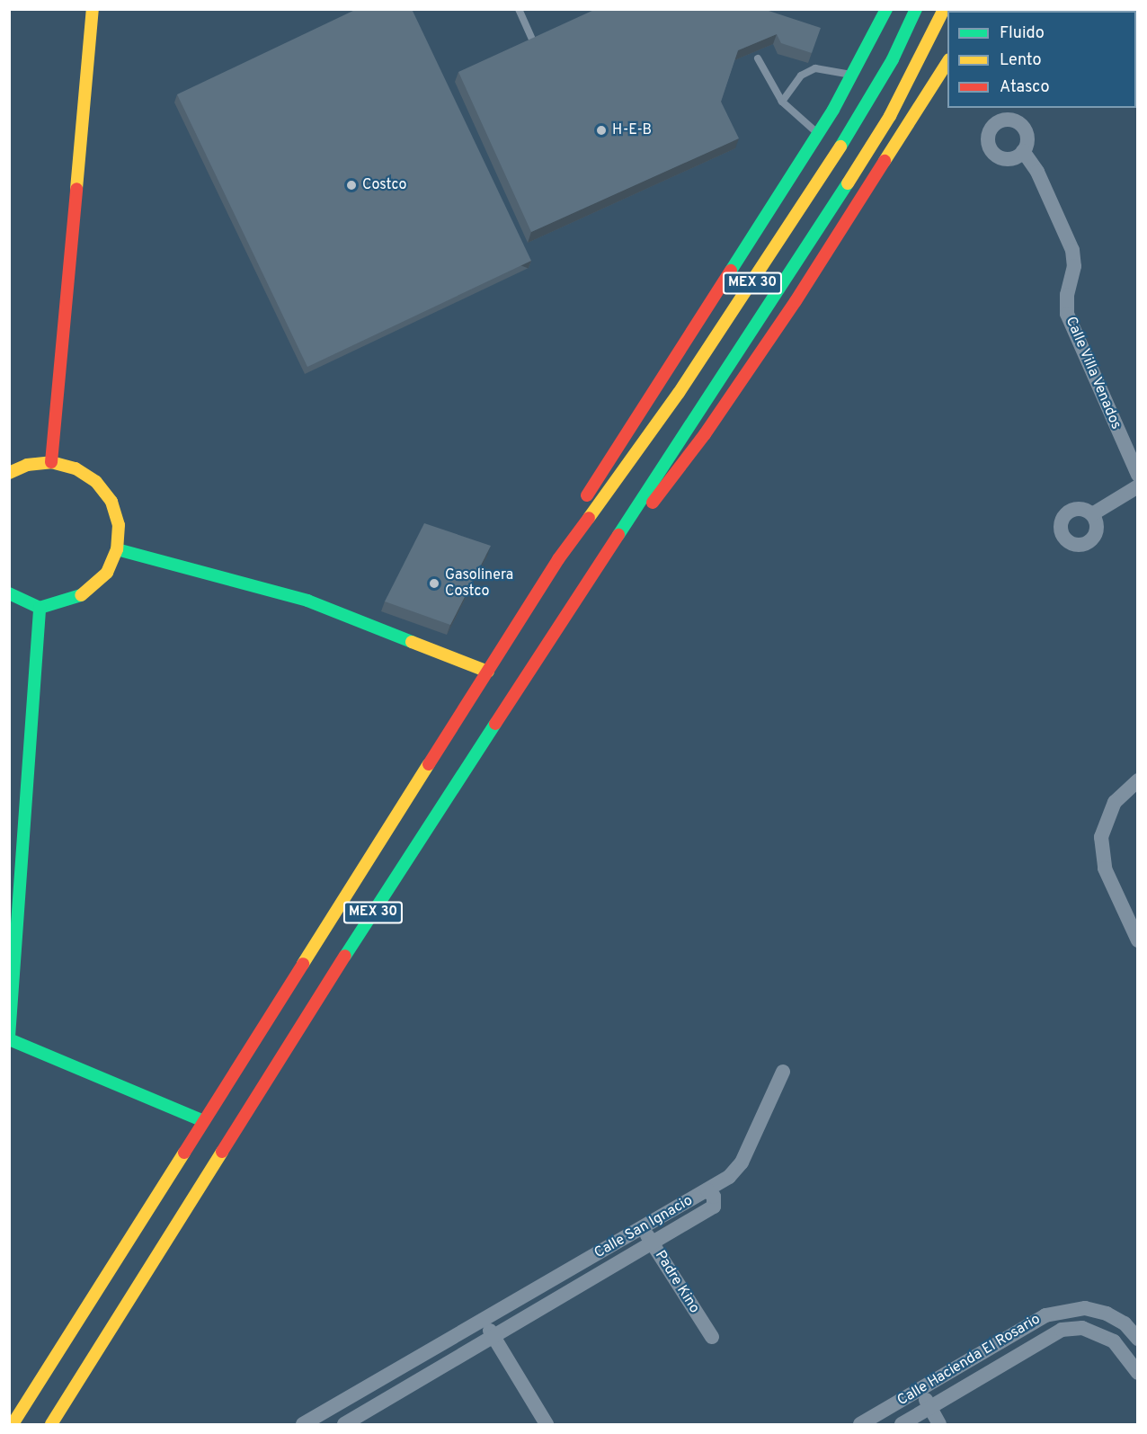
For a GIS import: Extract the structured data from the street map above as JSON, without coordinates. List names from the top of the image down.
{
  "streets": {
    "main road": ["MEX 30"],
    "street": [
      "Calle Villa Venados",
      "Calle San Ignacio",
      "Padre Kino",
      "Calle Hacienda El Rosario"
    ]
  },
  "crossings": [
    ["Calle San Ignacio", "Padre Kino"]
  ],
  "places": ["H-E-B", "Costco", "Gasolinera Costco"],
  "legend": ["Fluido", "Lento", "Atasco"]
}
